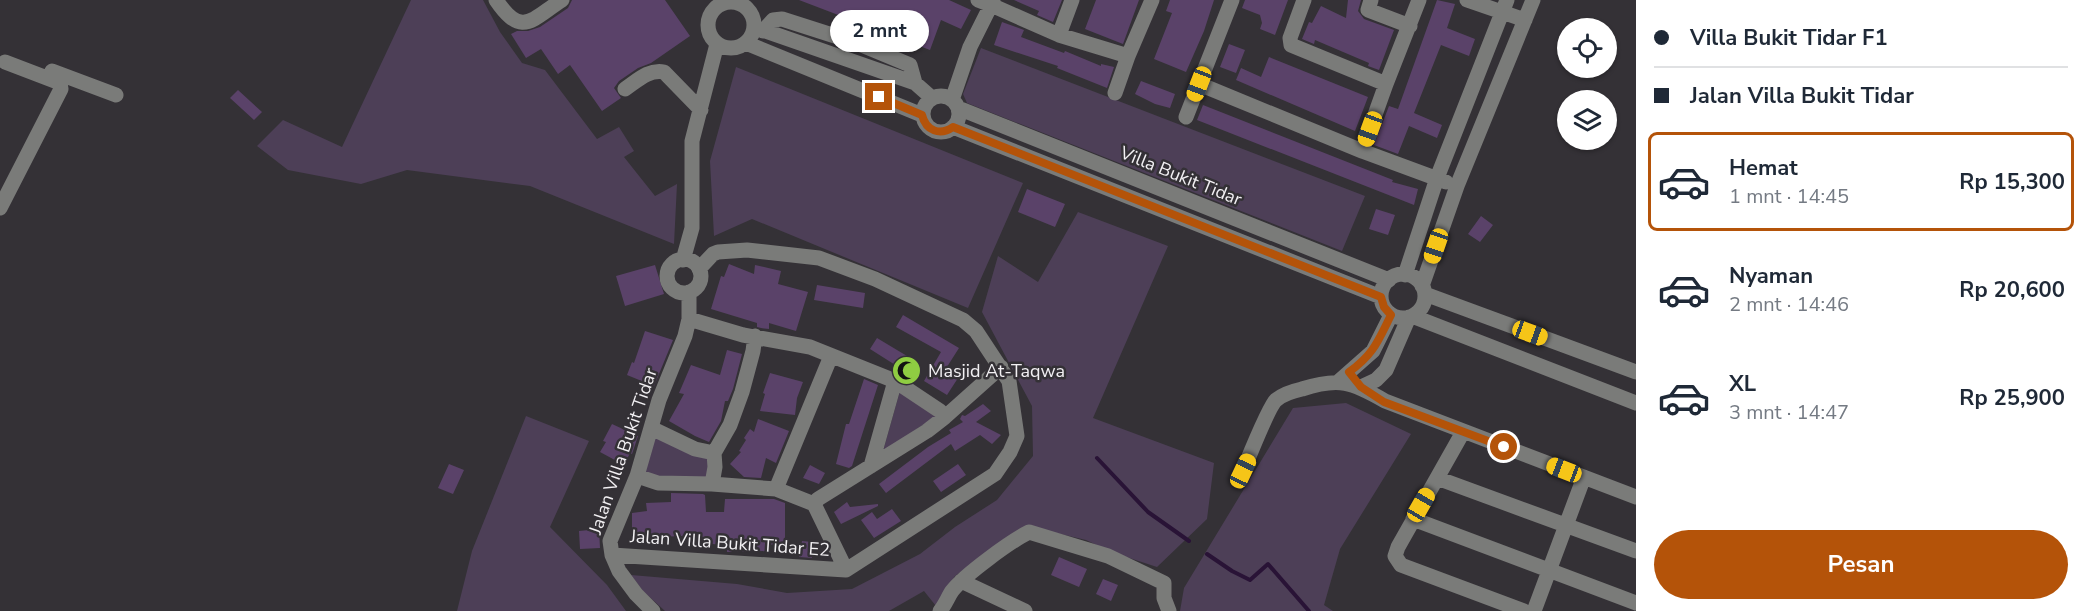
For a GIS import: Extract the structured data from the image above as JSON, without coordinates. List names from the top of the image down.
{
  "streets": {
    "street": ["Villa Bukit Tidar", "Jalan Villa Bukit Tidar", "Jalan Villa Bukit Tidar E2"]
  },
  "crossings": [
    ["Jalan Villa Bukit Tidar", "Jalan Villa Bukit Tidar E2"]
  ],
  "places": {
    "mosque": ["Masjid At-Taqwa"]
  },
  "page": {
    "banner": ["Villa Bukit Tidar F1", "Jalan Villa Bukit Tidar"],
    "bubble": "2 mnt",
    "list": [
      {
        "name": "Hemat",
        "note": "1 mnt · 14:45",
        "value": "Rp 15,300"
      },
      {
        "name": "Nyaman",
        "note": "2 mnt · 14:46",
        "value": "Rp 20,600"
      },
      {
        "name": "XL",
        "note": "3 mnt · 14:47",
        "value": "Rp 25,900"
      }
    ],
    "buttons": "Pesan"
  }
}
